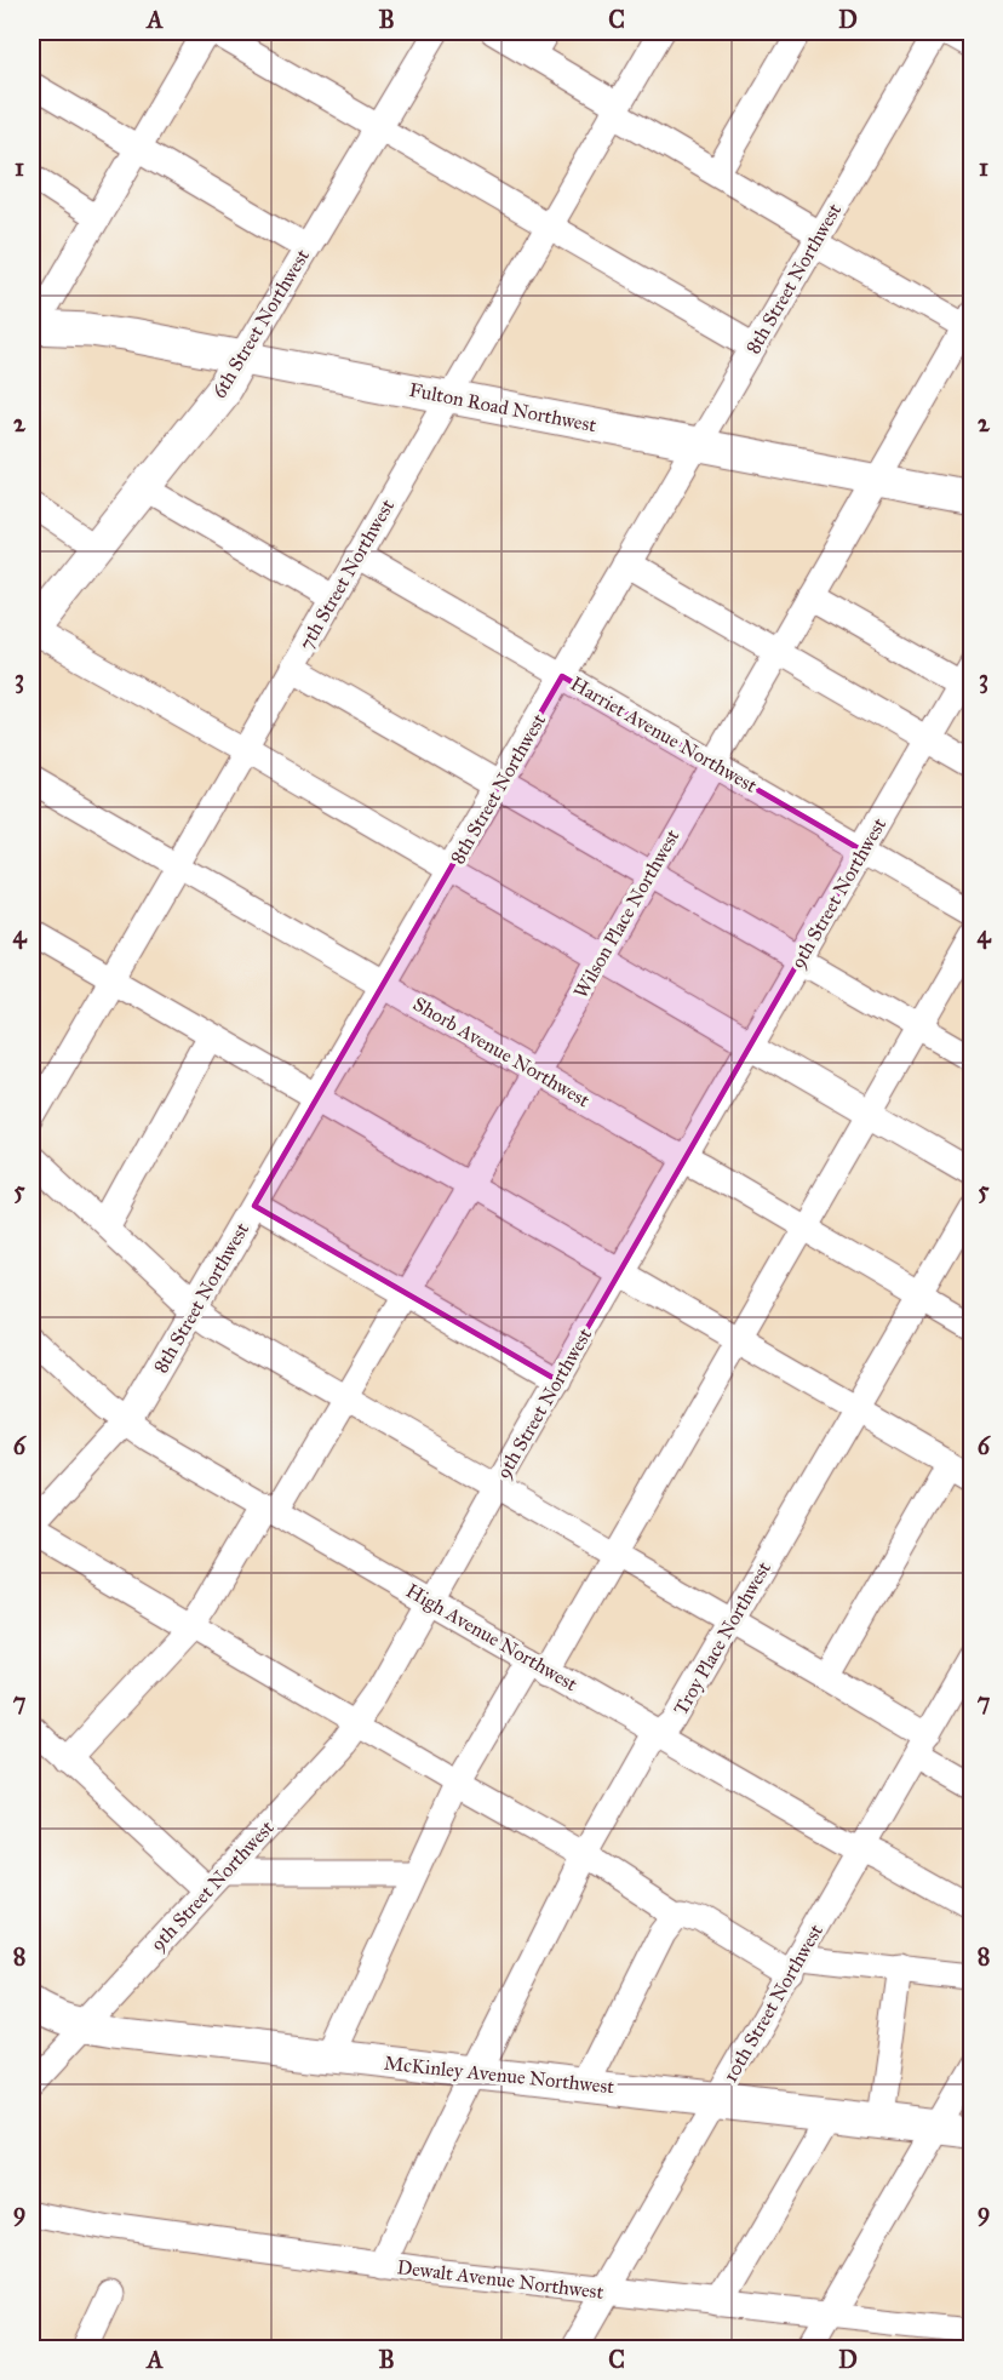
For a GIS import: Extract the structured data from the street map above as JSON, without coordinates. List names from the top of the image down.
{
  "streets": {
    "main road": ["6th Street Northwest", "Fulton Road Northwest", "McKinley Avenue Northwest"],
    "street": [
      "8th Street Northwest",
      "7th Street Northwest",
      "Harriet Avenue Northwest",
      "9th Street Northwest",
      "Wilson Place Northwest",
      "Shorb Avenue Northwest",
      "High Avenue Northwest",
      "Troy Place Northwest",
      "10th Street Northwest",
      "Dewalt Avenue Northwest"
    ]
  },
  "crossings": [
    ["8th Street Northwest", "Fulton Road Northwest"],
    ["8th Street Northwest", "Harriet Avenue Northwest"],
    ["8th Street Northwest", "Shorb Avenue Northwest"],
    ["8th Street Northwest", "High Avenue Northwest"],
    ["6th Street Northwest", "Fulton Road Northwest"],
    ["Fulton Road Northwest", "7th Street Northwest"],
    ["Fulton Road Northwest", "Wilson Place Northwest"],
    ["7th Street Northwest", "Harriet Avenue Northwest"],
    ["7th Street Northwest", "Shorb Avenue Northwest"],
    ["Harriet Avenue Northwest", "9th Street Northwest"],
    ["Harriet Avenue Northwest", "Wilson Place Northwest"],
    ["9th Street Northwest", "Shorb Avenue Northwest"],
    ["9th Street Northwest", "High Avenue Northwest"],
    ["9th Street Northwest", "McKinley Avenue Northwest"],
    ["Wilson Place Northwest", "Shorb Avenue Northwest"],
    ["Wilson Place Northwest", "High Avenue Northwest"],
    ["Shorb Avenue Northwest", "Troy Place Northwest"],
    ["High Avenue Northwest", "Troy Place Northwest"],
    ["High Avenue Northwest", "10th Street Northwest"],
    ["Troy Place Northwest", "McKinley Avenue Northwest"],
    ["Troy Place Northwest", "Dewalt Avenue Northwest"],
    ["10th Street Northwest", "McKinley Avenue Northwest"],
    ["10th Street Northwest", "Dewalt Avenue Northwest"]
  ],
  "grid": {
    "columns": [
      "A",
      "B",
      "C",
      "D"
    ],
    "rows": [
      "1",
      "2",
      "3",
      "4",
      "5",
      "6",
      "7",
      "8",
      "9"
    ]
  }
}
